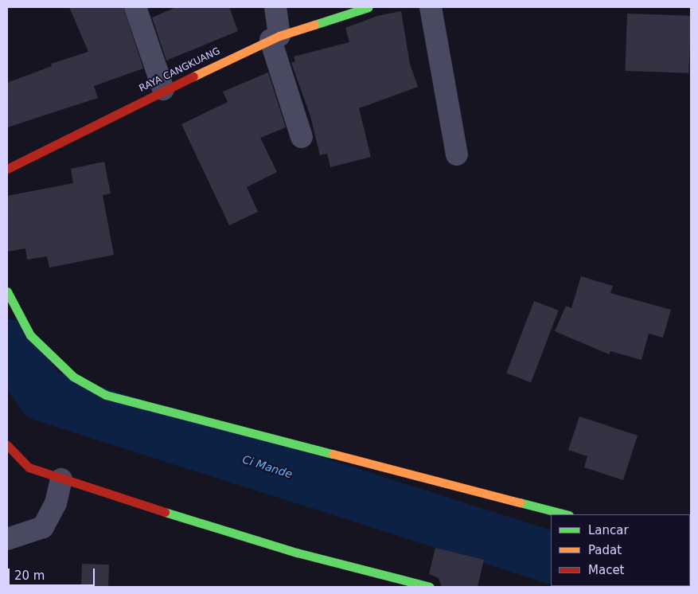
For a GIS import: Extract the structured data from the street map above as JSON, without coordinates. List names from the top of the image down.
{
  "streets": {
    "street": ["RAYA CANGKUANG"]
  },
  "water": ["Ci Mande"],
  "legend": ["Lancar", "Padat", "Macet"],
  "scale_bar": "20 m"
}
